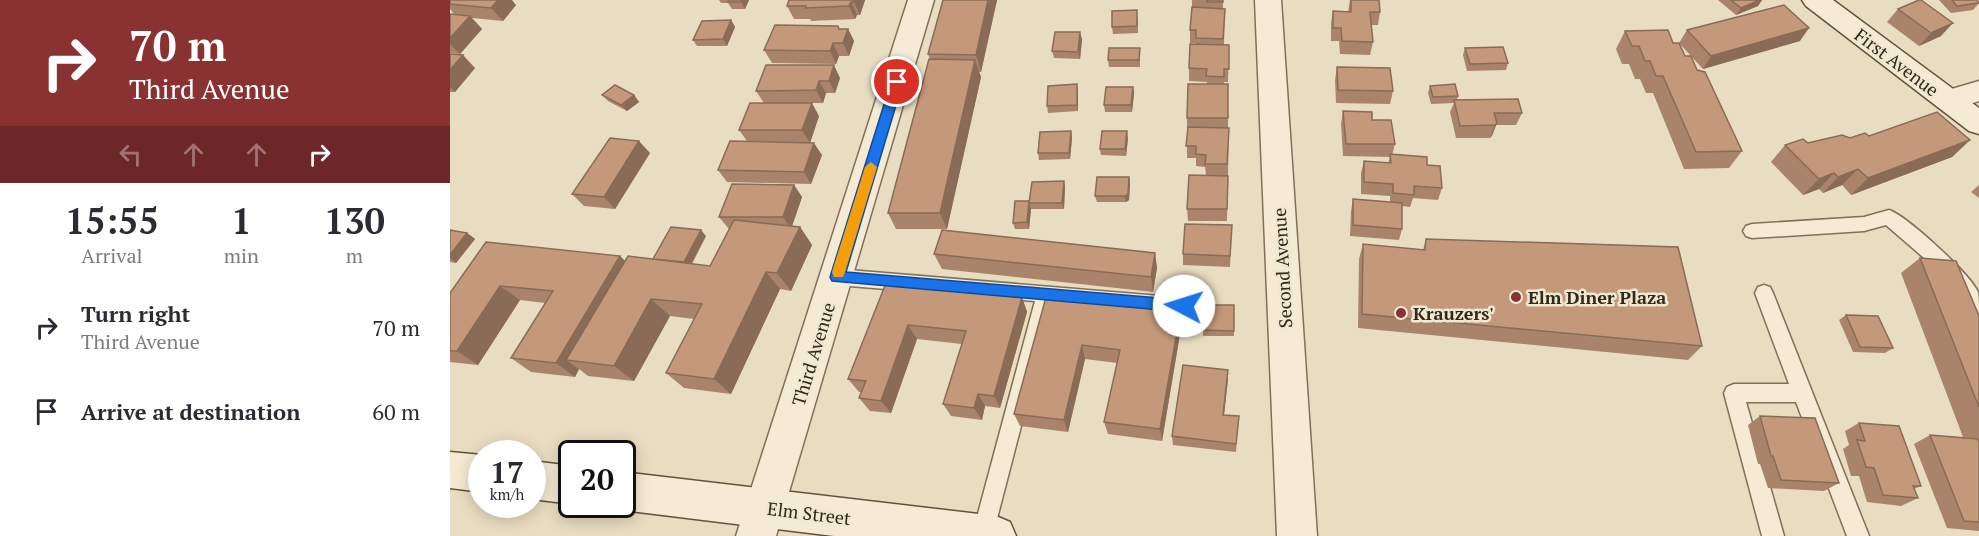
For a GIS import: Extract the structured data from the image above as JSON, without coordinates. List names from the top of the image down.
{
  "streets": {
    "street": [
      "First Avenue",
      "Second Avenue",
      "Third Avenue",
      "Elm Street"
    ]
  },
  "crossings": [
    ["Third Avenue", "Elm Street"]
  ],
  "places": ["Elm Diner Plaza", "Krauzers'"],
  "page": {
    "turn": ["70 m", "Third Avenue"],
    "eta": [
      "15:55",
      "Arrival",
      "1",
      "min",
      "130",
      "m"
    ],
    "list": [
      {
        "name": "Turn right",
        "note": "Third Avenue",
        "value": "70 m"
      },
      {
        "name": "Arrive at destination",
        "value": "60 m"
      }
    ],
    "speed": "17 km/h",
    "limit": "20"
  }
}
